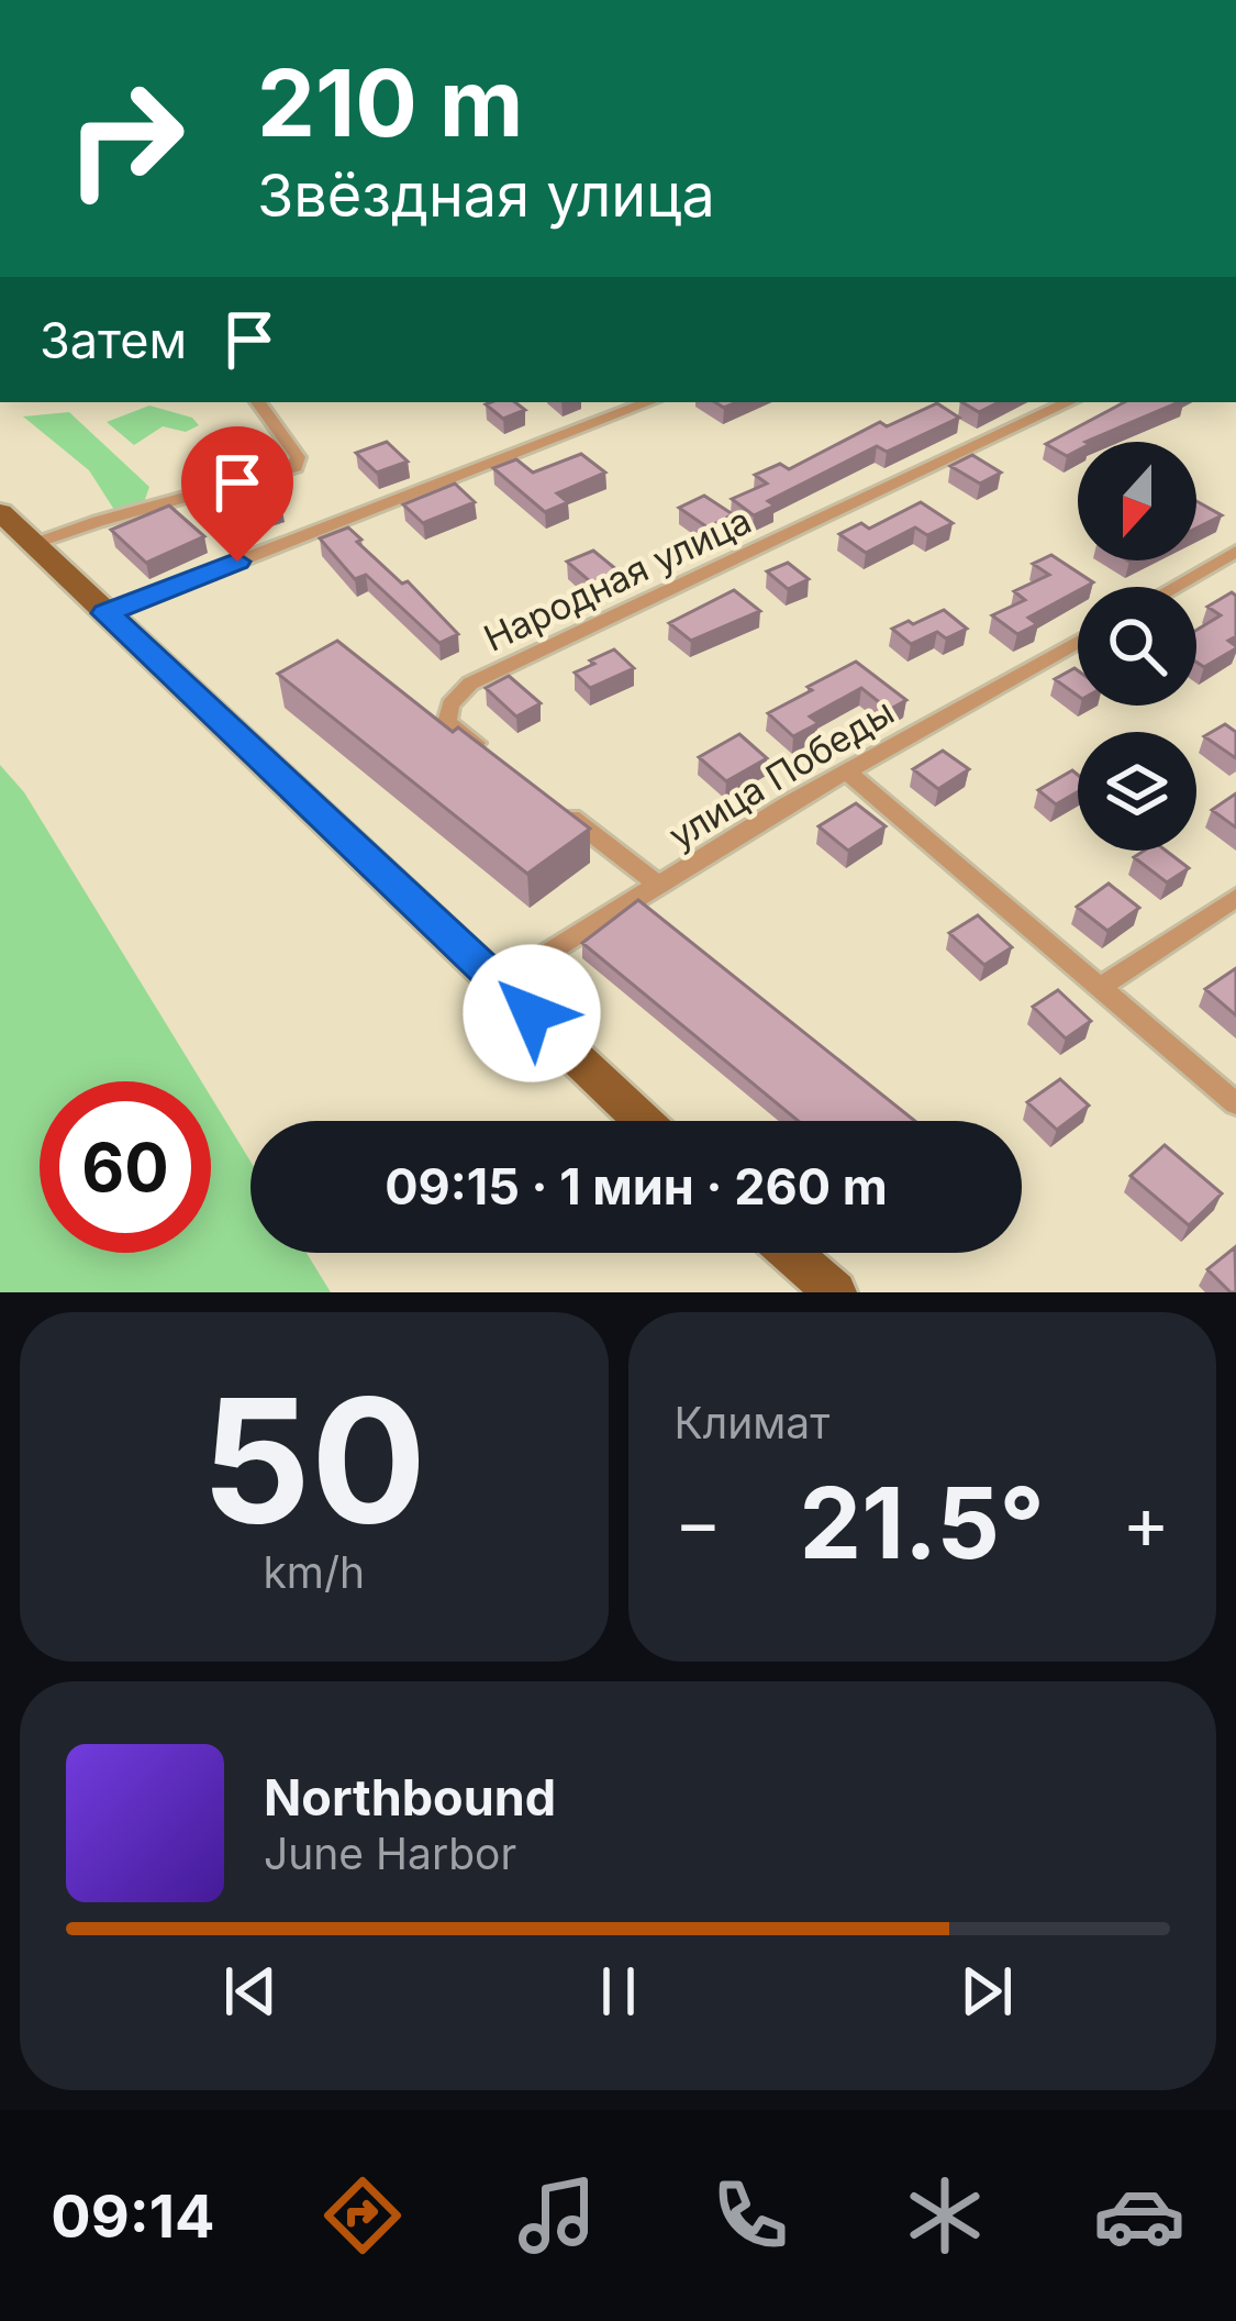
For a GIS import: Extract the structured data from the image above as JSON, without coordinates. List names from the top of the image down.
{
  "streets": {
    "street": ["Народная улица", "улица Победы"]
  },
  "north": "bottom",
  "page": {
    "turn": ["210 m", "Звёздная улица"],
    "then": "Затем",
    "limit": "60",
    "trip": "09:15 · 1 мин · 260 m",
    "tile": [
      ["50", "km/h"],
      "Климат"
    ],
    "heat": ["−", "21.5°", "+"],
    "song": ["Northbound", "June Harbor"],
    "tabs": "09:14"
  }
}
